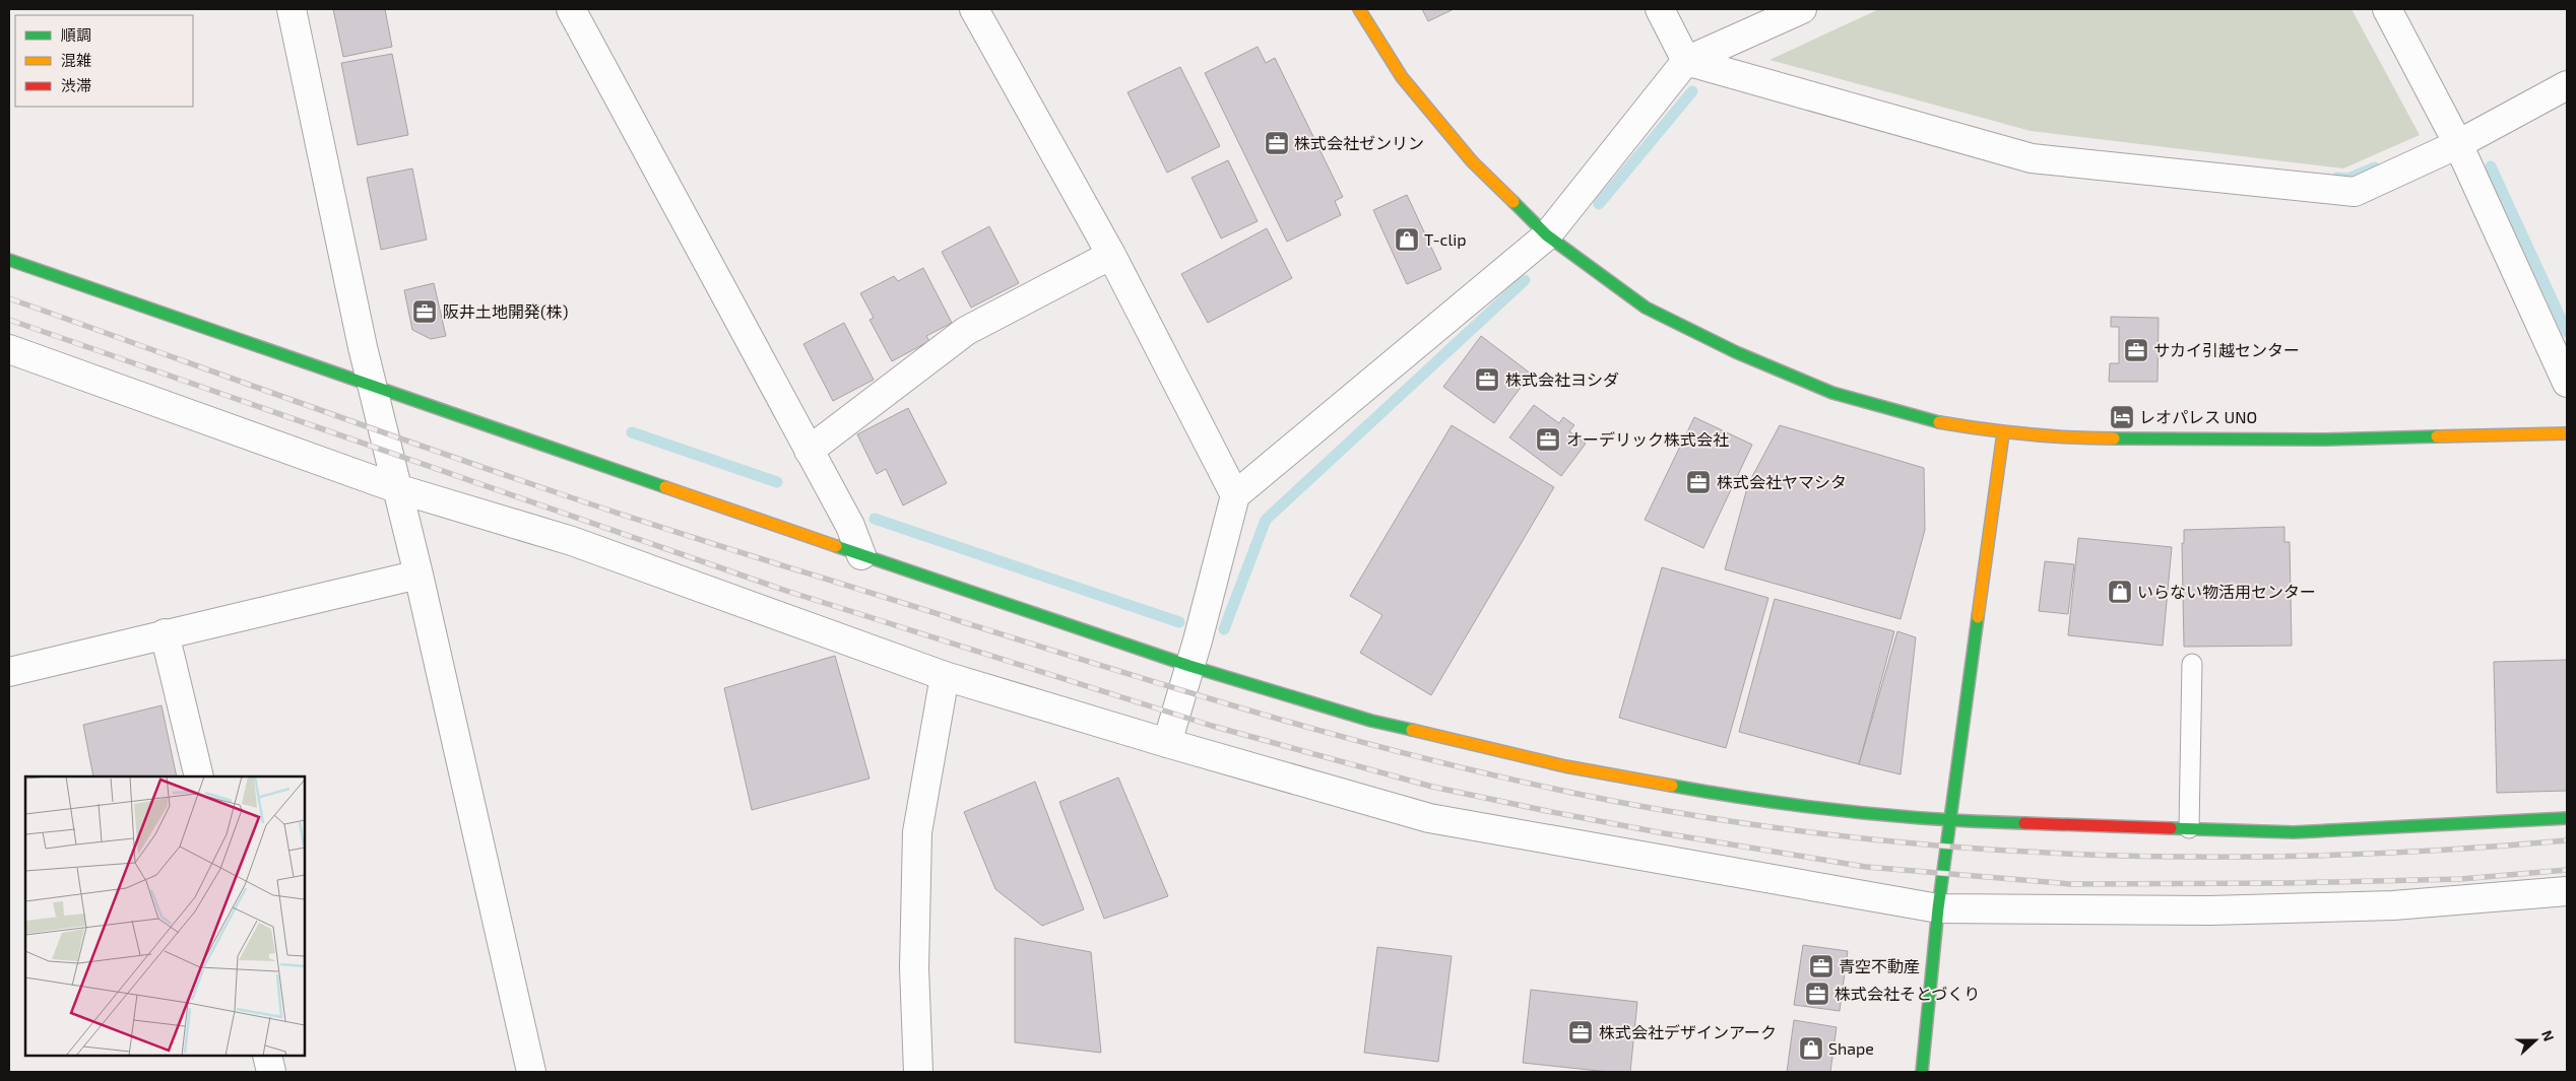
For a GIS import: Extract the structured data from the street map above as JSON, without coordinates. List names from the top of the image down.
{
  "places": {
    "office": [
      "株式会社ゼンリン",
      "阪井土地開発(株)",
      "サカイ引越センター",
      "株式会社ヨシダ",
      "オーデリック株式会社",
      "株式会社ヤマシタ",
      "青空不動産",
      "株式会社そとづくり",
      "株式会社デザインアーク"
    ],
    "shop": ["T-clip", "いらない物活用センター", "Shape"],
    "hotel": ["レオパレス UNO"]
  },
  "legend": ["順調", "混雑", "渋滞"],
  "north": "right"
}
